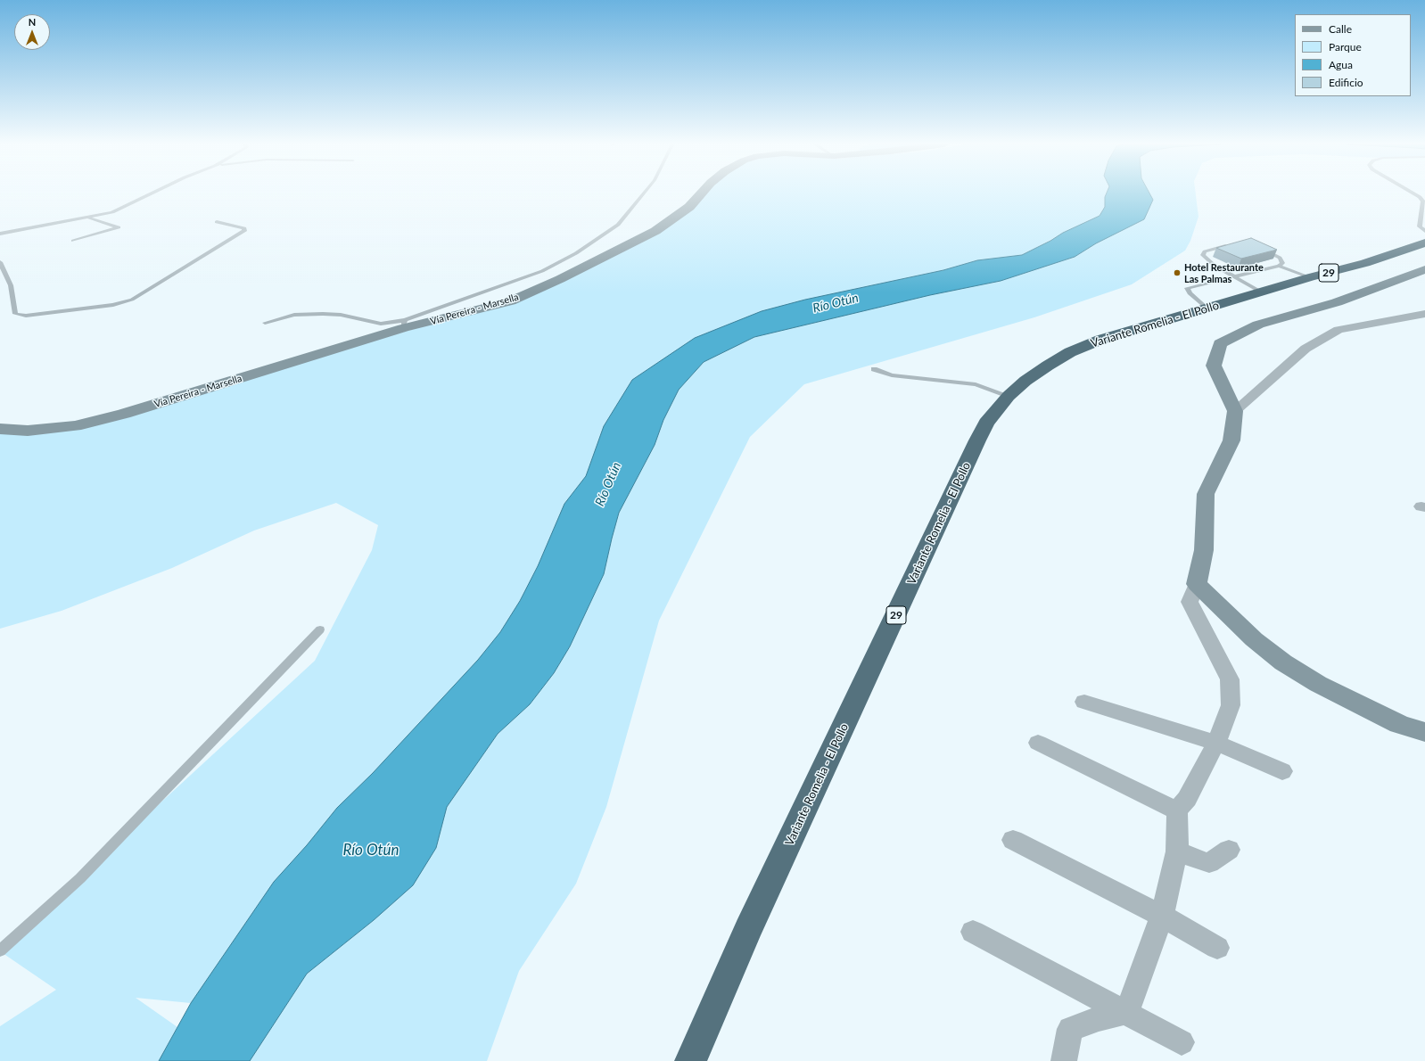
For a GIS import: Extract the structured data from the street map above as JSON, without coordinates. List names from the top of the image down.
{
  "streets": {
    "highway": ["29", "Variante Romelia - El Pollo"],
    "main road": ["Vía Pereira - Marsella"]
  },
  "water": ["Río Otún"],
  "places": ["Hotel Restaurante Las Palmas"],
  "legend": [
    "Calle",
    "Parque",
    "Agua",
    "Edificio"
  ],
  "north": "top"
}
